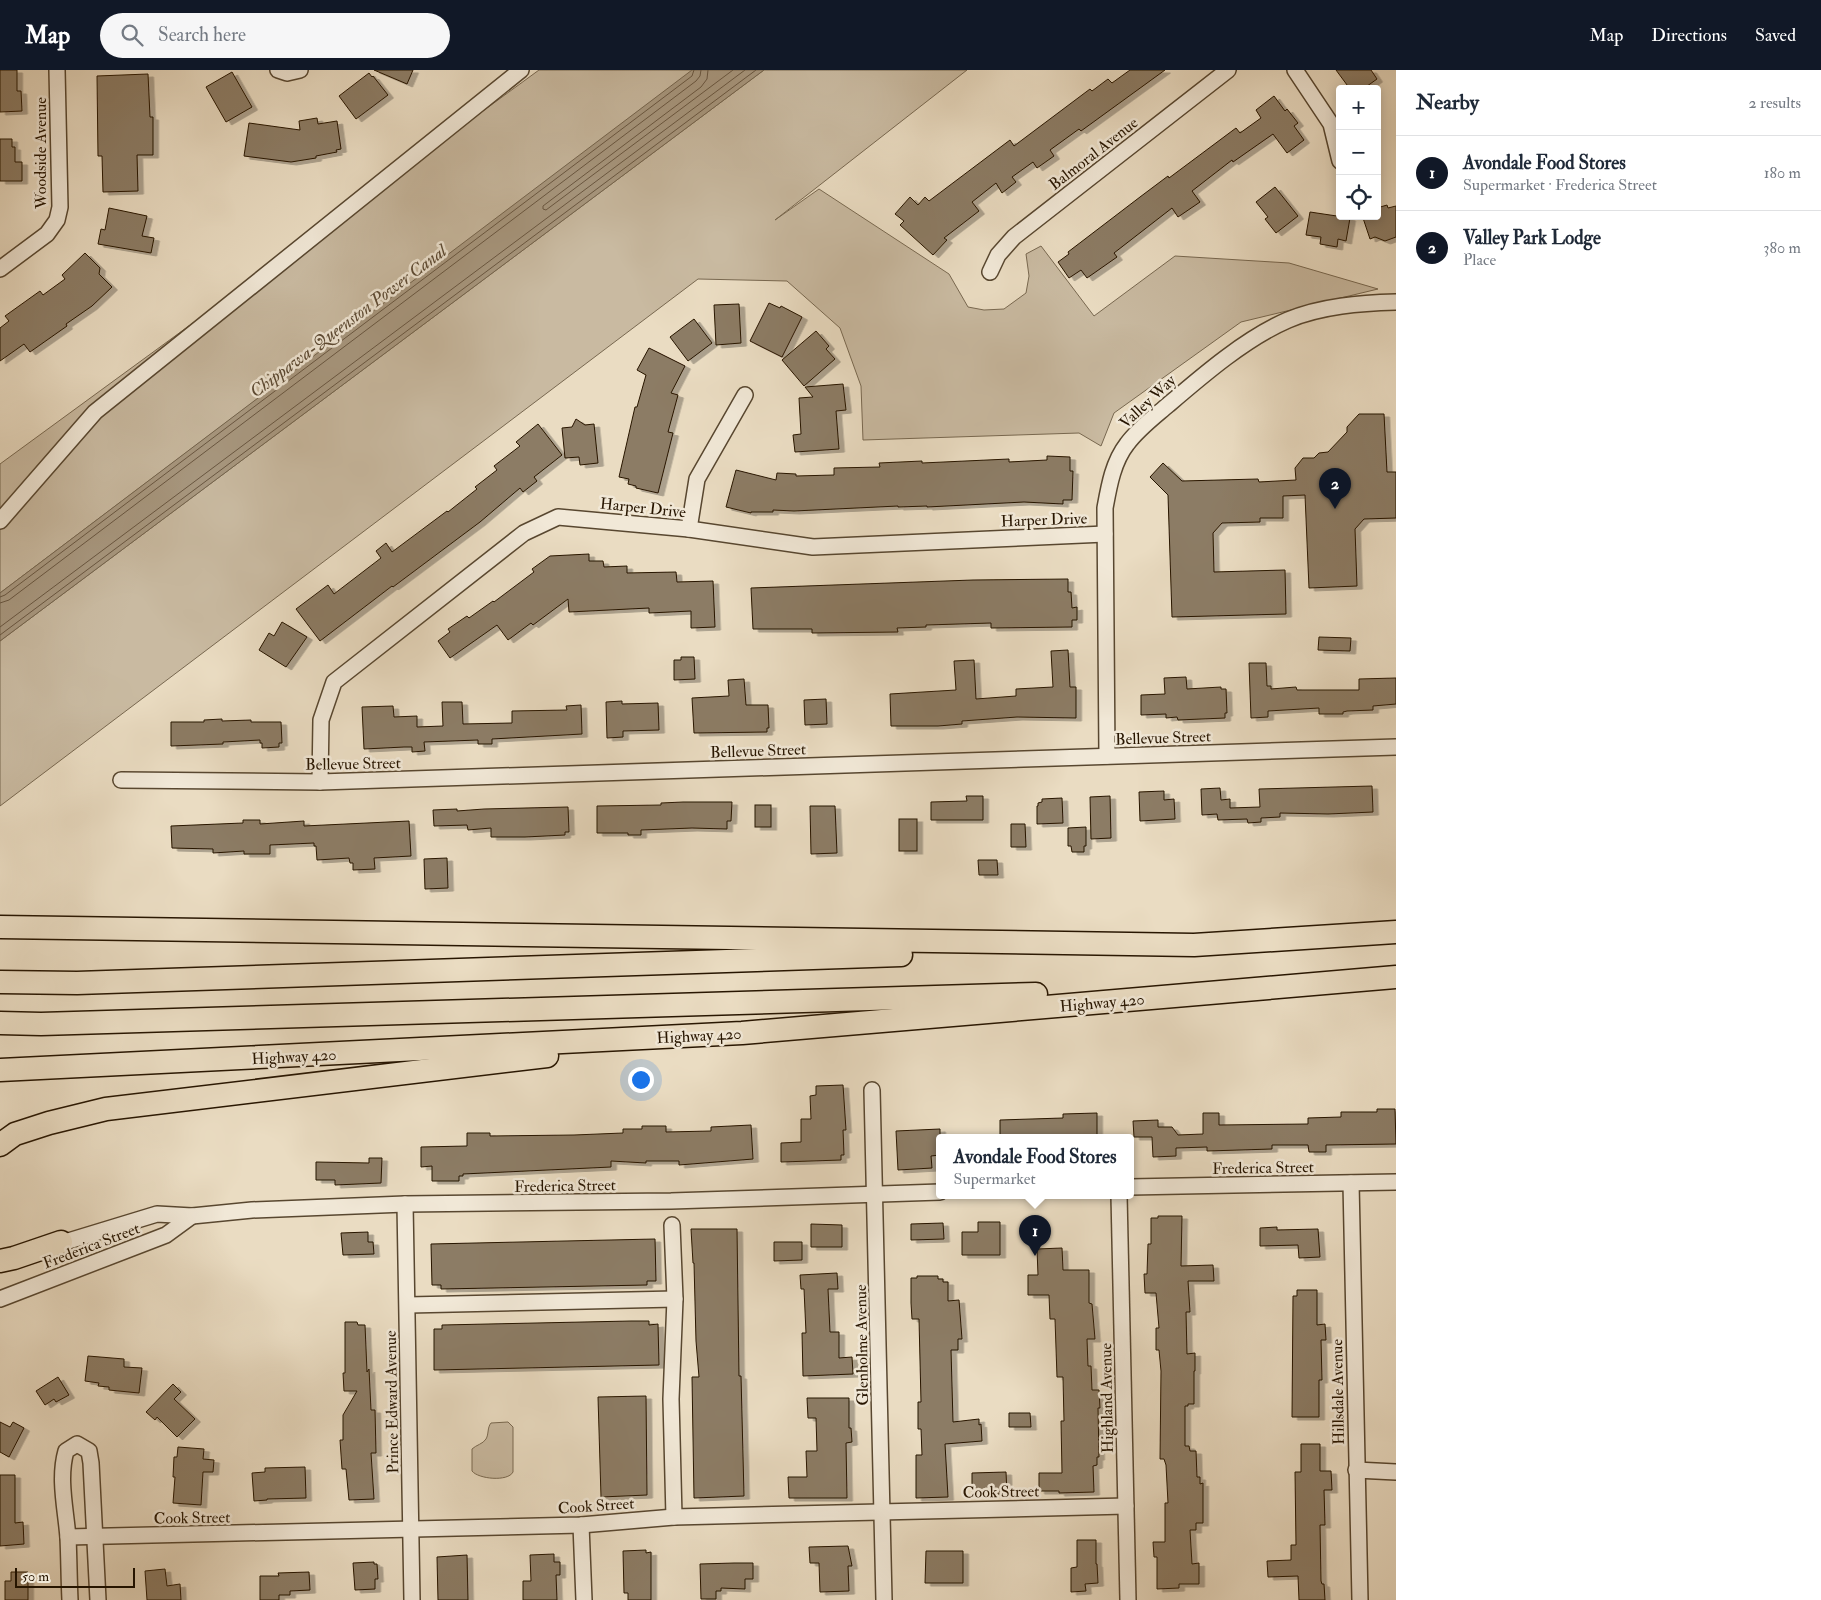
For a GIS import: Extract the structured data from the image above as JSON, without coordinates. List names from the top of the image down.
{
  "streets": {
    "highway": ["Highway 420"],
    "street": [
      "Woodside Avenue",
      "Balmoral Avenue",
      "Valley Way",
      "Harper Drive",
      "Bellevue Street",
      "Frederica Street",
      "Glenholme Avenue",
      "Hillsdale Avenue",
      "Highland Avenue",
      "Prince Edward Avenue",
      "Cook Street"
    ]
  },
  "crossings": [
    ["Valley Way", "Harper Drive"],
    ["Valley Way", "Bellevue Street"],
    ["Harper Drive", "Bellevue Street"],
    ["Frederica Street", "Glenholme Avenue"],
    ["Frederica Street", "Hillsdale Avenue"],
    ["Frederica Street", "Prince Edward Avenue"],
    ["Glenholme Avenue", "Cook Street"],
    ["Highland Avenue", "Cook Street"],
    ["Prince Edward Avenue", "Cook Street"]
  ],
  "water": ["Chippawa-Queenston Power Canal"],
  "scale_bar": "50 m",
  "page": {
    "header": "Map",
    "search": "Search here",
    "nav": ["Map", "Directions", "Saved"],
    "heading": ["Nearby", "2 results"],
    "map_buttons": ["+", "−"],
    "list": [
      {
        "mark": "1",
        "name": "Avondale Food Stores",
        "note": "Supermarket · Frederica Street",
        "value": "180 m"
      },
      {
        "mark": "2",
        "name": "Valley Park Lodge",
        "note": "Place",
        "value": "380 m"
      }
    ],
    "pins": ["2", "1"],
    "popup": ["Avondale Food Stores", "Supermarket"],
    "scale": "50 m"
  }
}
